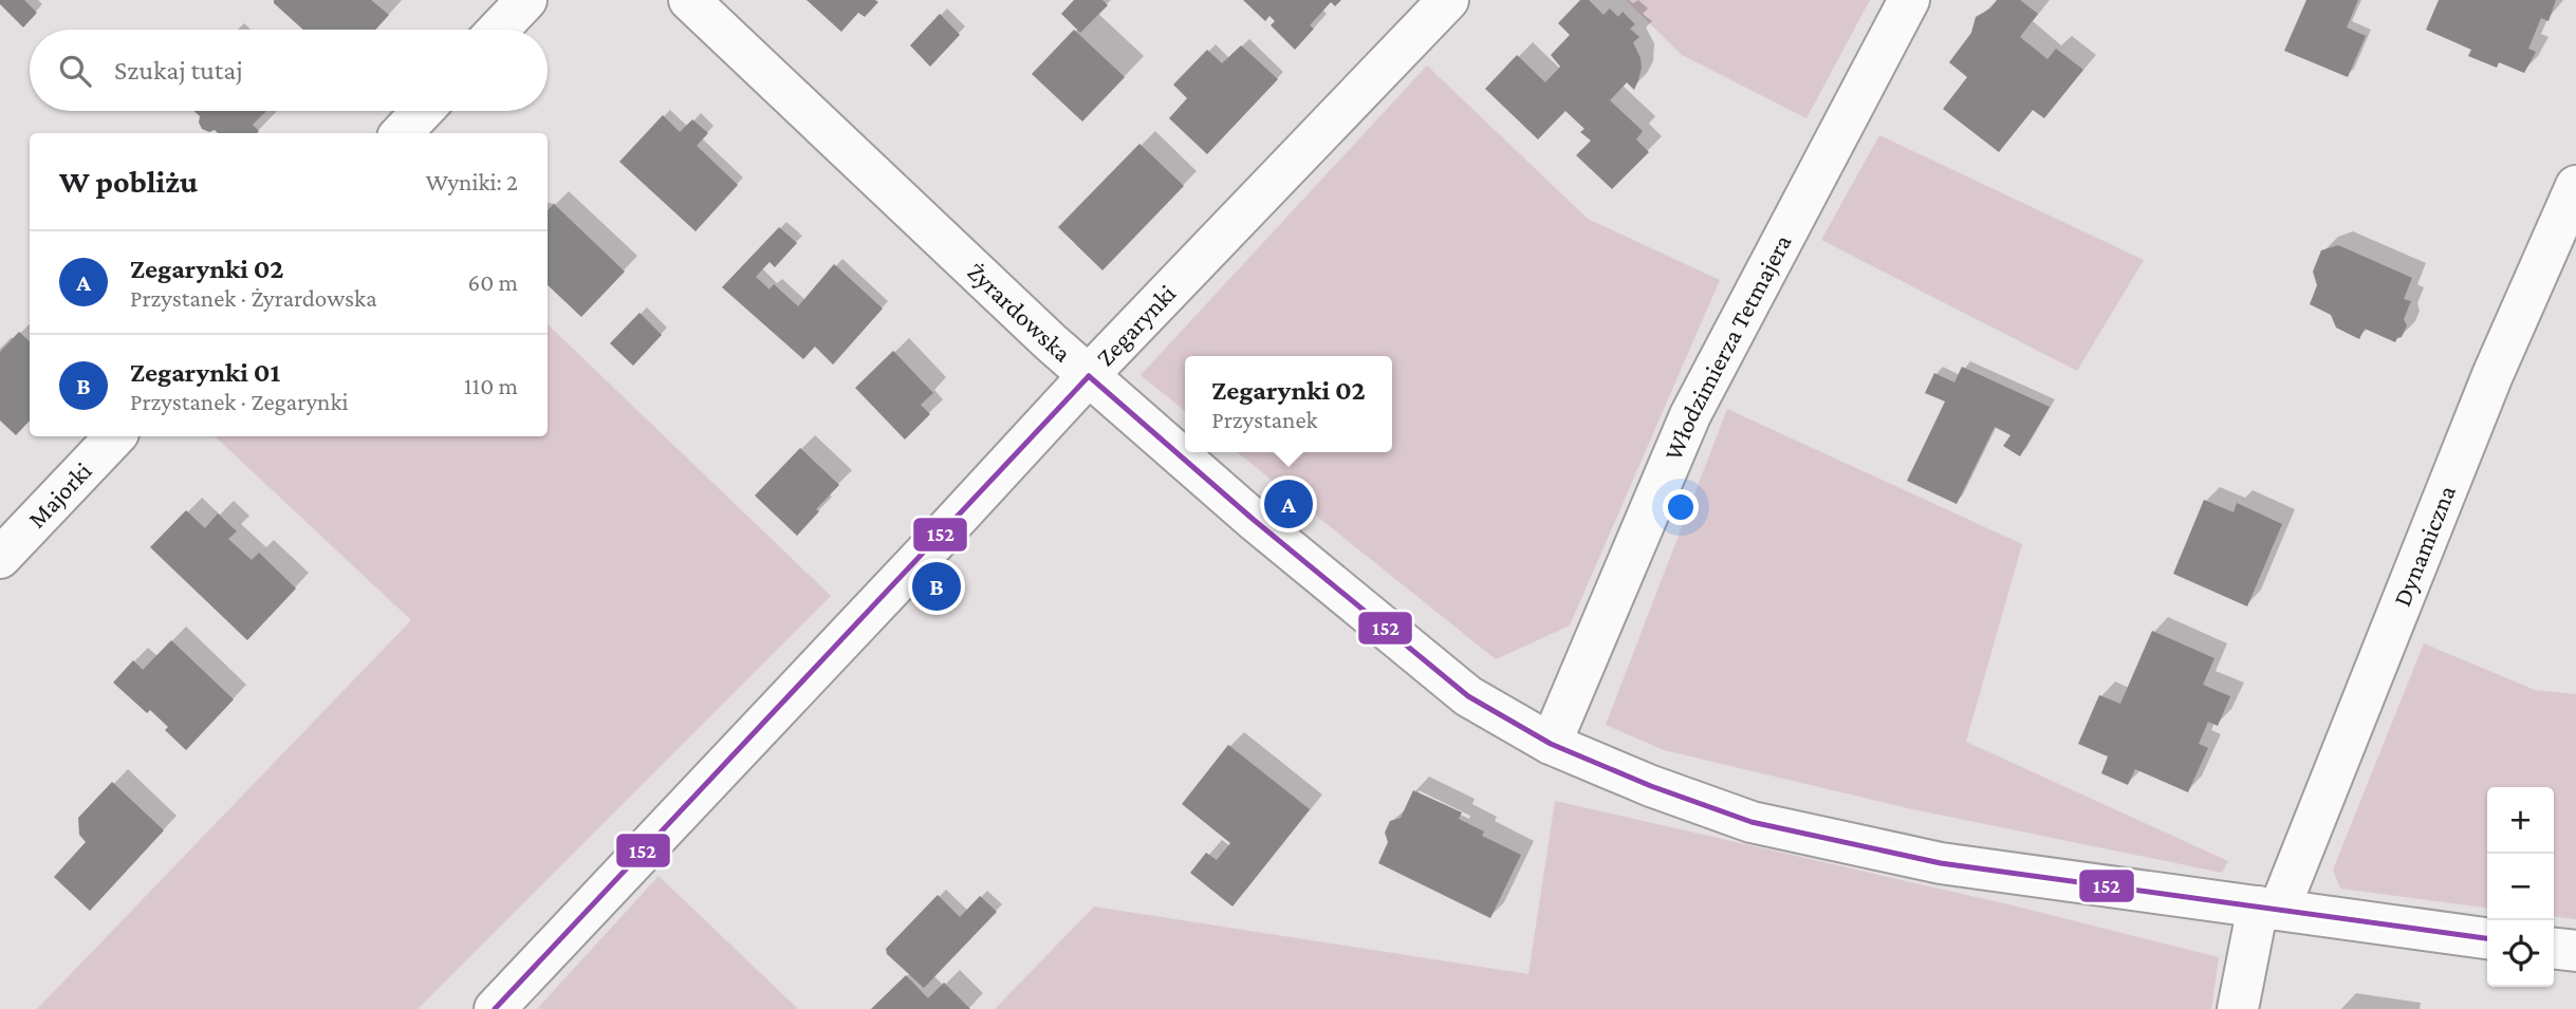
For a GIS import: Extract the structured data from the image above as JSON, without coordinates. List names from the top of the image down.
{
  "streets": {
    "street": [
      "Żyrardowska",
      "Zegarynki",
      "Włodzimierza Tetmajera",
      "Majorki",
      "Dynamiczna"
    ]
  },
  "crossings": [
    ["Żyrardowska", "Zegarynki"],
    ["Żyrardowska", "Włodzimierza Tetmajera"],
    ["Żyrardowska", "Dynamiczna"]
  ],
  "lines": ["transit line 152"],
  "page": {
    "search": "Szukaj tutaj",
    "heading": ["W pobliżu", "Wyniki: 2"],
    "list": [
      {
        "mark": "A",
        "name": "Zegarynki 02",
        "note": "Przystanek · Żyrardowska",
        "value": "60 m"
      },
      {
        "mark": "B",
        "name": "Zegarynki 01",
        "note": "Przystanek · Zegarynki",
        "value": "110 m"
      }
    ],
    "popup": ["Zegarynki 02", "Przystanek"],
    "pins": ["A", "B"],
    "map_buttons": ["+", "−"]
  }
}
